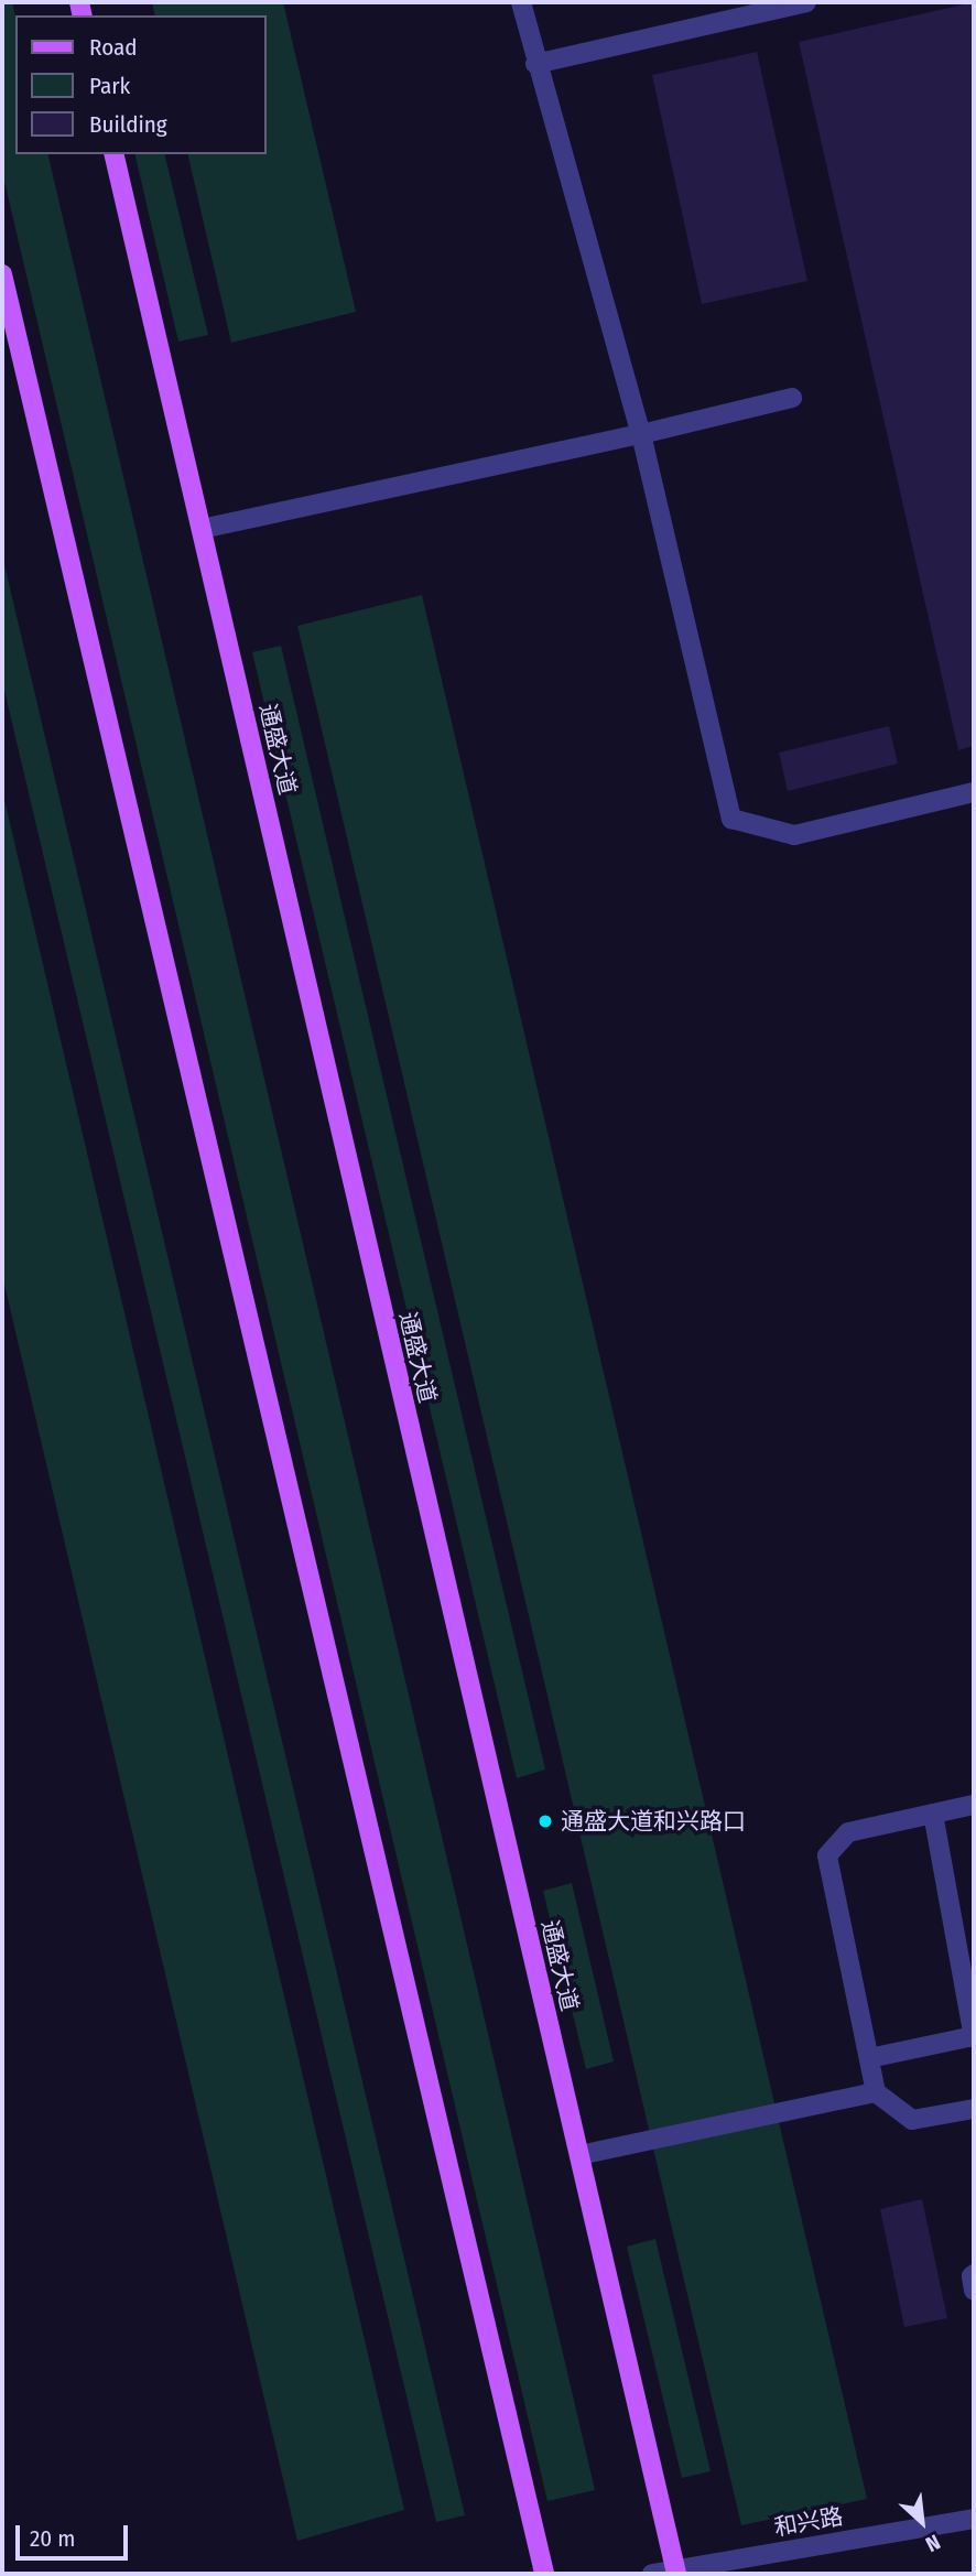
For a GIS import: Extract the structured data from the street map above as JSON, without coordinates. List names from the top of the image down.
{
  "streets": {
    "main road": ["通盛大道"],
    "street": ["和兴路"]
  },
  "crossings": [
    ["通盛大道", "和兴路"]
  ],
  "places": ["通盛大道和兴路口"],
  "legend": ["Road", "Park", "Building"],
  "scale_bar": "20 m",
  "north": "bottom right"
}
